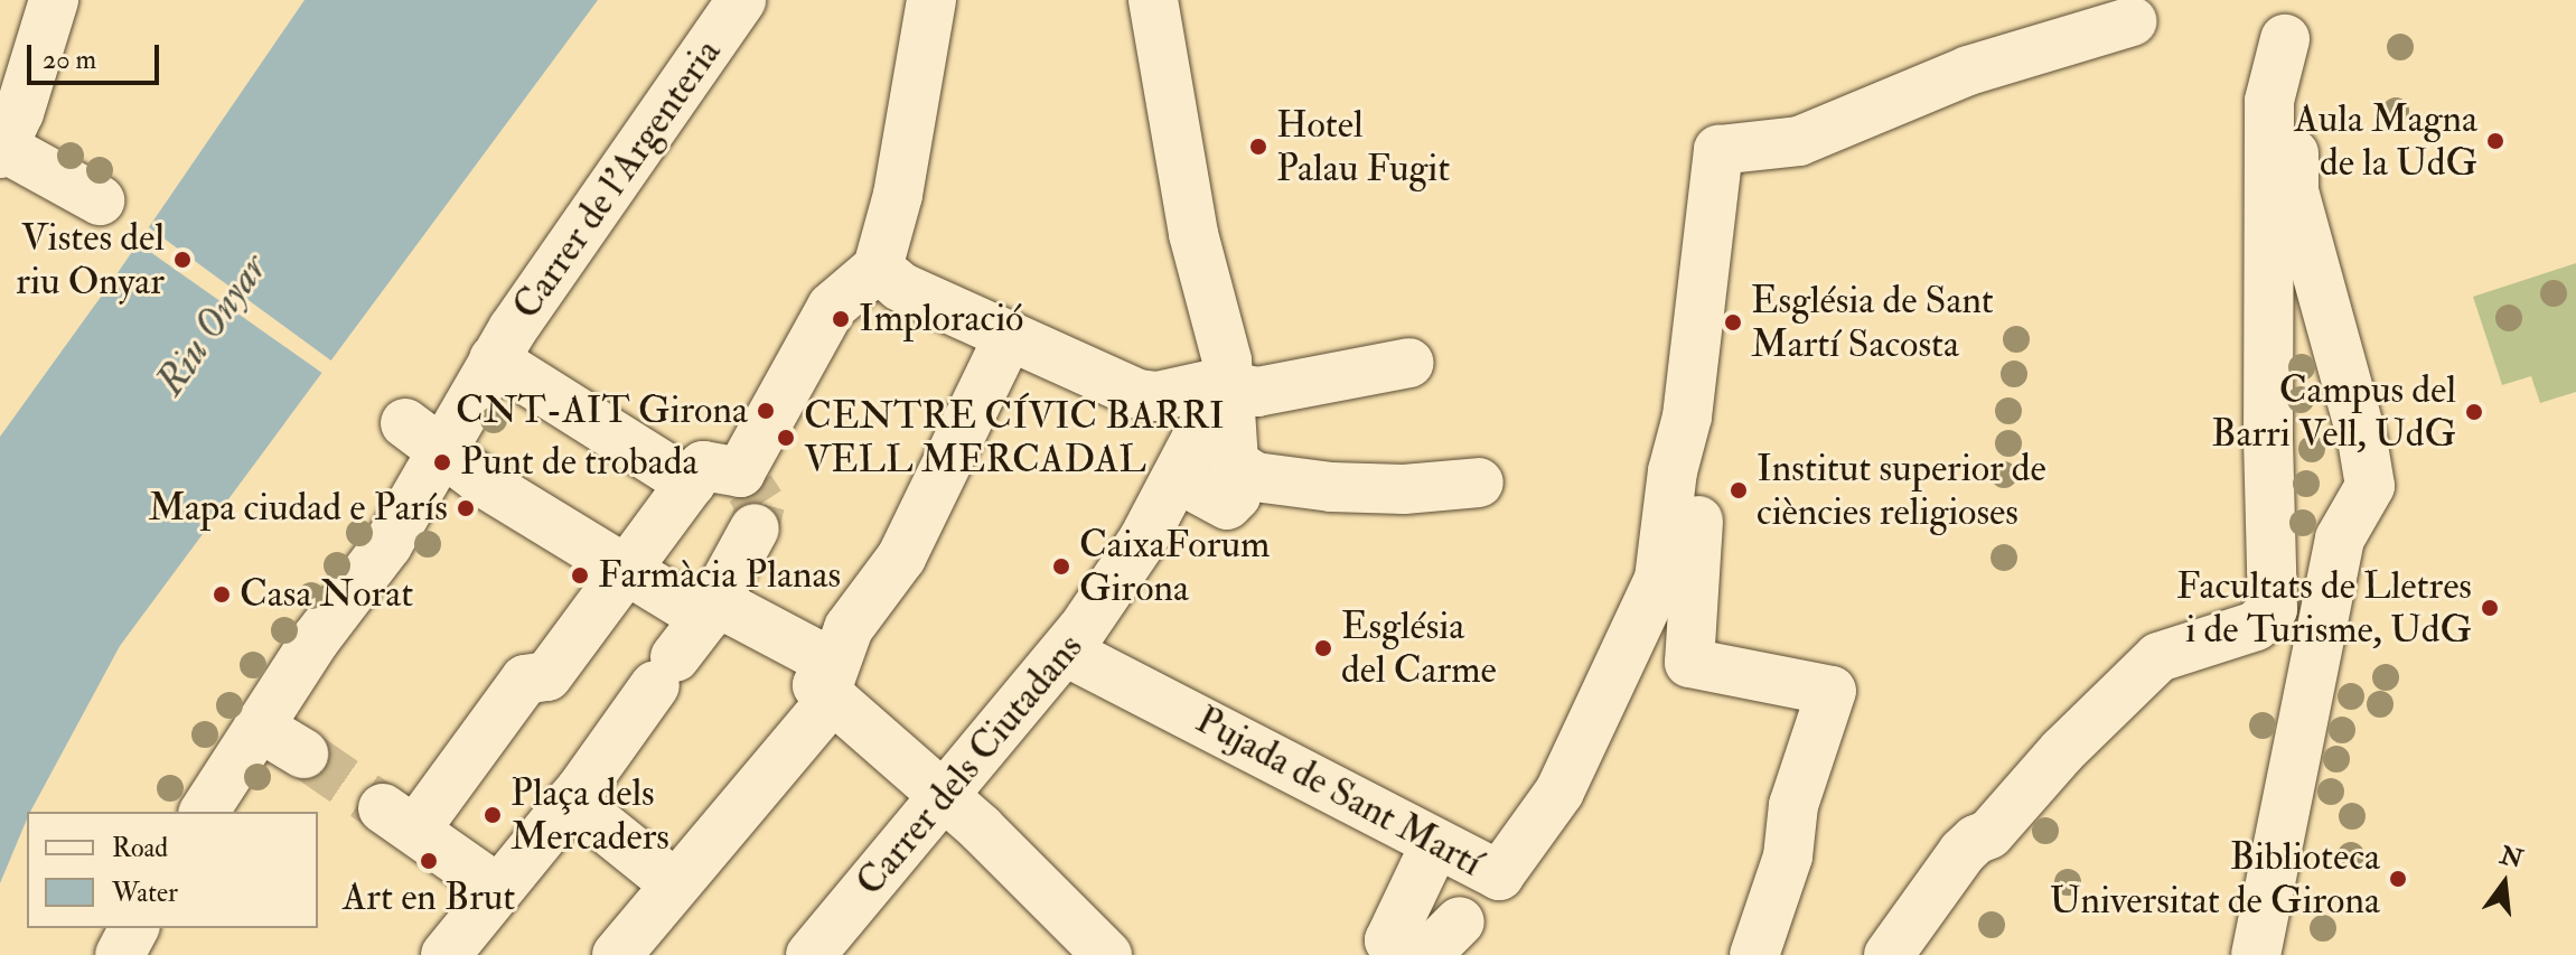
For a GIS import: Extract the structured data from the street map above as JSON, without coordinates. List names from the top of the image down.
{
  "streets": {
    "street": ["Carrer de l'Argenteria", "Carrer dels Ciutadans", "Pujada de Sant Martí"]
  },
  "crossings": [
    ["Carrer dels Ciutadans", "Pujada de Sant Martí"]
  ],
  "water": ["Riu Onyar"],
  "places": [
    "Aula Magna de la UdG",
    "Hotel Palau Fugit",
    "Vistes del riu Onyar",
    "Imploració",
    "Església de Sant Martí Sacosta",
    "CNT-AIT Girona",
    "Campus del Barri Vell, UdG",
    "CENTRE CÍVIC BARRI VELL MERCADAL",
    "Punt de trobada",
    "Institut superior de ciències religioses",
    "Mapa ciudad e París",
    "CaixaForum Girona",
    "Farmàcia Planas",
    "Casa Norat",
    "Facultats de Lletres i de Turisme, UdG",
    "Església del Carme",
    "Plaça dels Mercaders",
    "Art en Brut",
    "Biblioteca Universitat de Girona"
  ],
  "legend": ["Road", "Water"],
  "scale_bar": "20 m",
  "north": "top"
}
